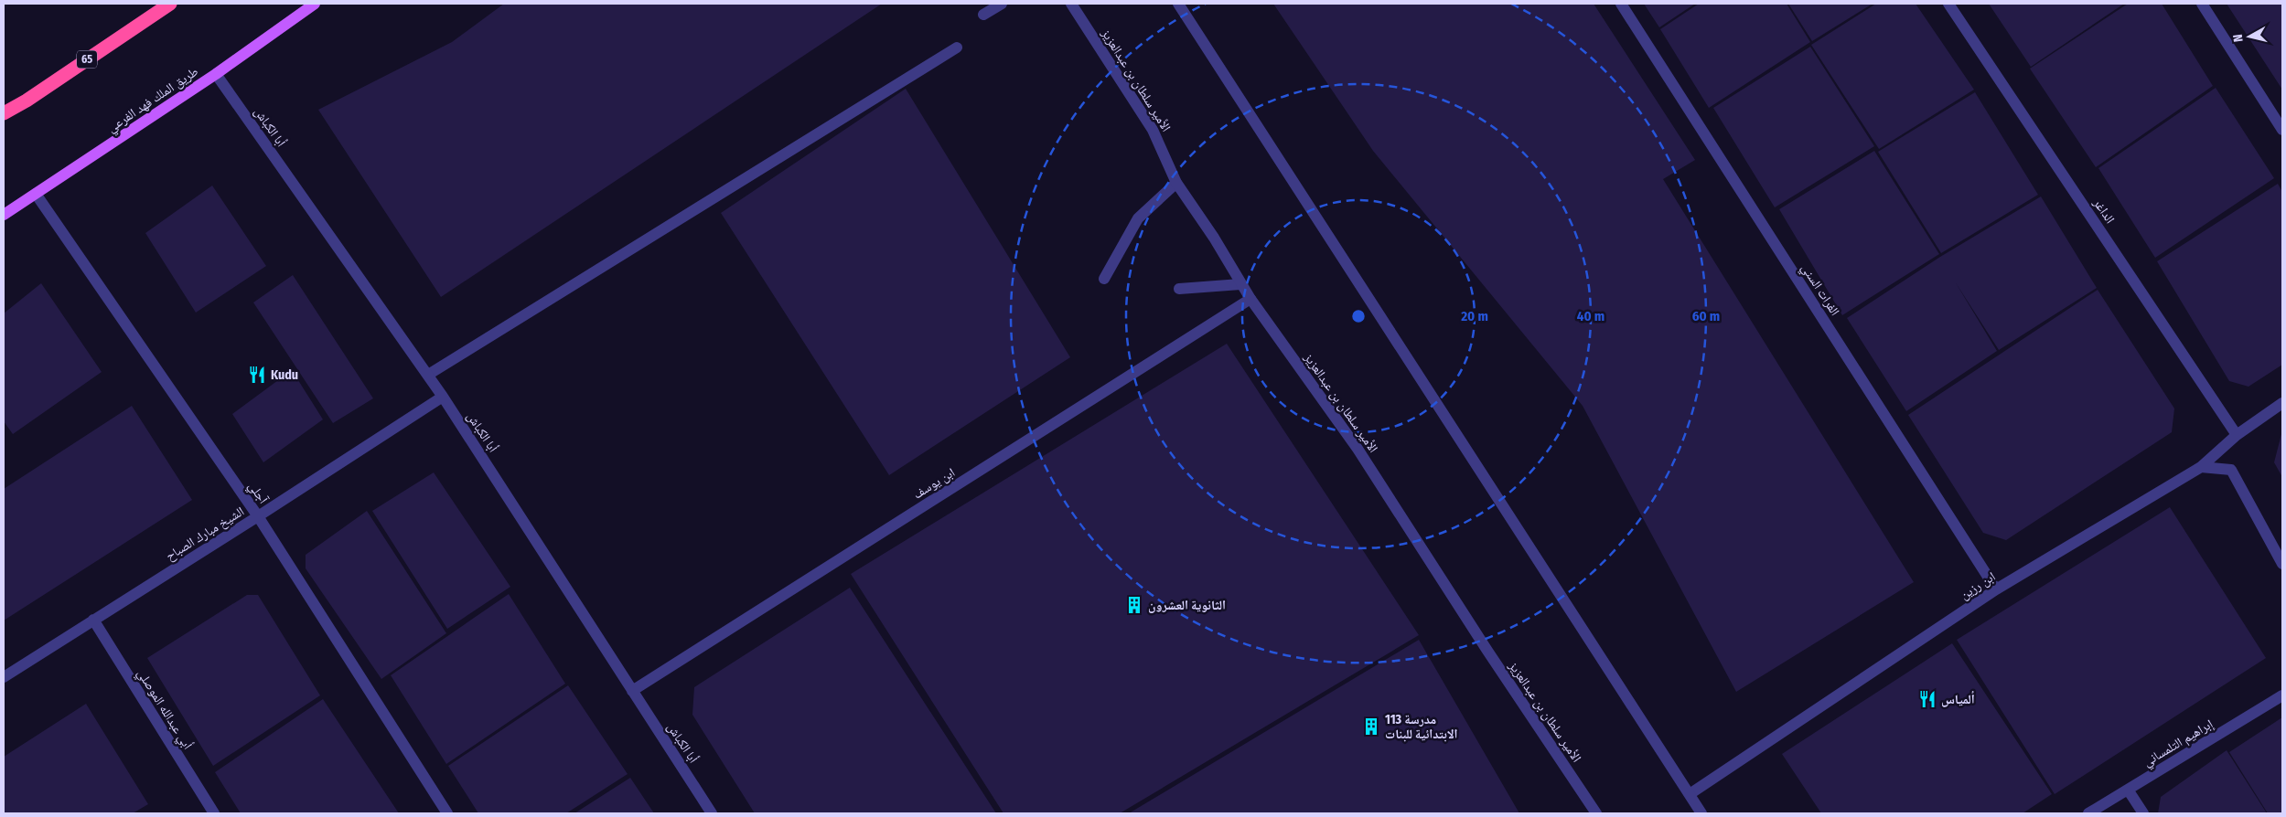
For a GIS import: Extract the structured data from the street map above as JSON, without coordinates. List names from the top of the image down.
{
  "streets": {
    "highway": ["65"],
    "main road": ["طريق الملك فهد الفرعي"],
    "street": [
      "الأمير سلطان بن عبدالعزيز",
      "أبا الكباش",
      "الداغر",
      "الفرات السني",
      "ابن يوسف",
      "آجلي",
      "الشيخ مبارك الصباح",
      "ابن رزين",
      "أبي عبدالله الموصلي",
      "إبراهيم التلمساني"
    ]
  },
  "crossings": [
    ["الأمير سلطان بن عبدالعزيز", "ابن يوسف"],
    ["طريق الملك فهد الفرعي", "أبا الكباش"],
    ["طريق الملك فهد الفرعي", "آجلي"],
    ["أبا الكباش", "ابن يوسف"],
    ["أبا الكباش", "الشيخ مبارك الصباح"],
    ["الداغر", "ابن رزين"],
    ["الفرات السني", "ابن رزين"],
    ["آجلي", "الشيخ مبارك الصباح"],
    ["الشيخ مبارك الصباح", "أبي عبدالله الموصلي"]
  ],
  "places": {
    "restaurant": ["Kudu", "ألمياس"],
    "building": ["الثانوية العشرون", "مدرسة 113 الابتدائية للبنات"]
  },
  "north": "left",
  "rings": ["20 m", "40 m", "60 m"]
}
